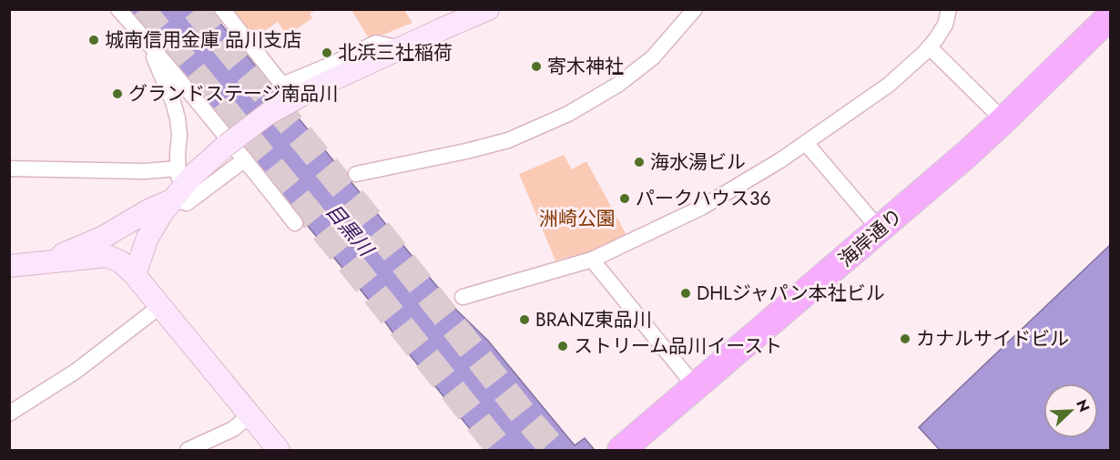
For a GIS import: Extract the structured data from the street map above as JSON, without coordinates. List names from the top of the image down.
{
  "streets": {
    "highway": ["海岸通り"]
  },
  "water": ["目黒川"],
  "parks": ["洲崎公園"],
  "places": [
    "城南信用金庫 品川支店",
    "北浜三社稲荷",
    "寄木神社",
    "グランドステージ南品川",
    "海水湯ビル",
    "パークハウス36",
    "DHLジャパン本社ビル",
    "BRANZ東品川",
    "カナルサイドビル",
    "ストリーム品川イースト"
  ],
  "north": "top right"
}
